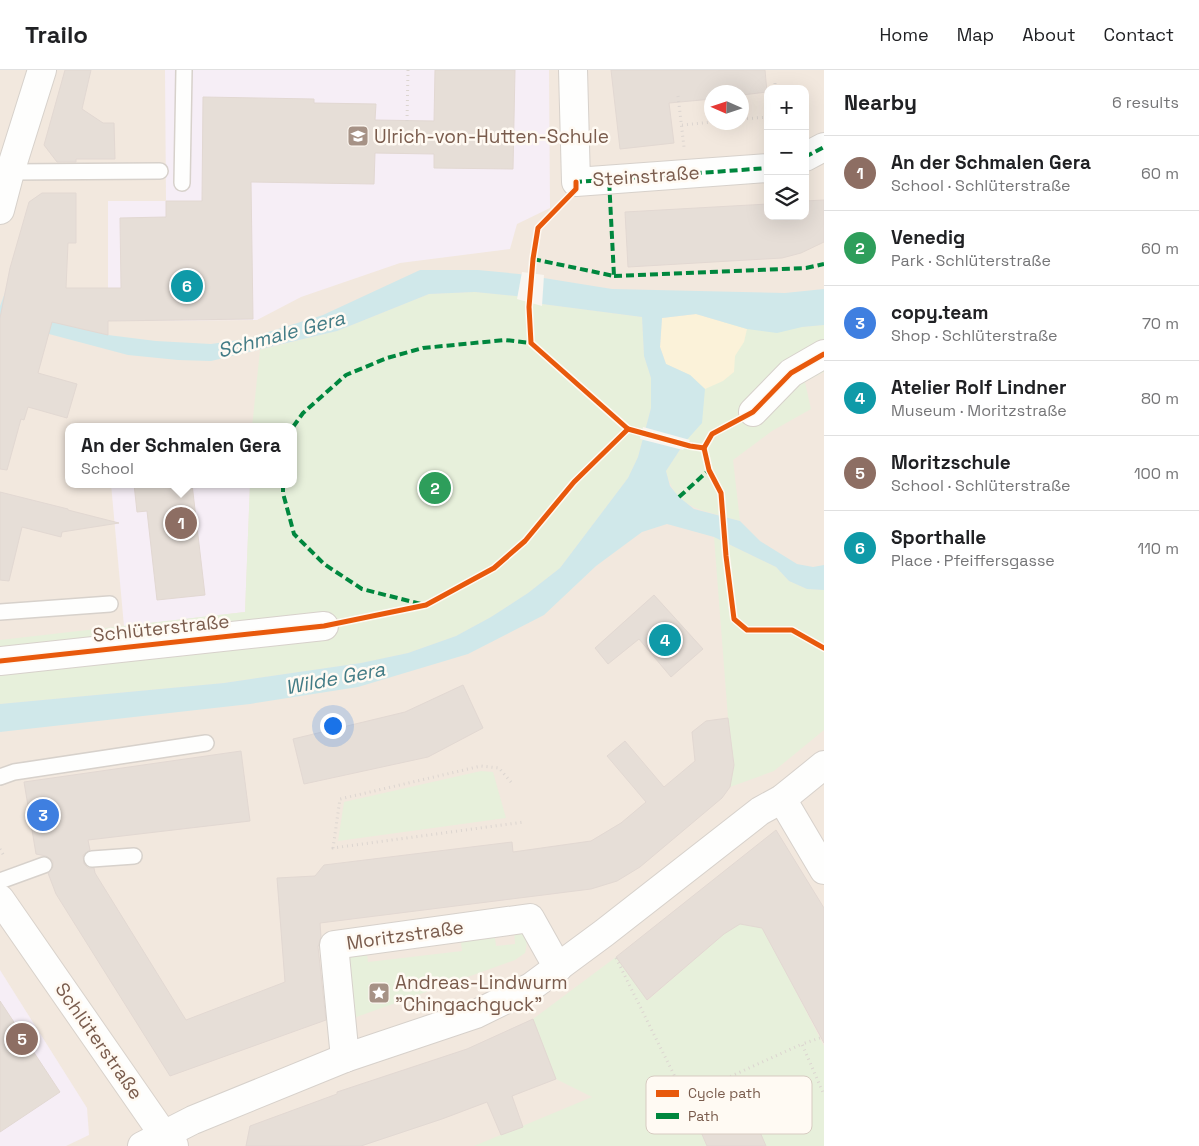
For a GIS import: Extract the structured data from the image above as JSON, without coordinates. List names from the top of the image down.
{
  "streets": {
    "street": ["Steinstraße", "Schlüterstraße", "Moritzstraße"]
  },
  "water": ["Schmale Gera", "Wilde Gera"],
  "places": {
    "school or university": ["Ulrich-von-Hutten-Schule"],
    "place": ["Andreas-Lindwurm \"Chingachguck\""]
  },
  "legend": ["Cycle path", "Path"],
  "north": "left",
  "page": {
    "header": "Trailo",
    "nav": [
      "Home",
      "Map",
      "About",
      "Contact"
    ],
    "heading": ["Nearby", "6 results"],
    "map_buttons": ["+", "−"],
    "list": [
      {
        "mark": "1",
        "name": "An der Schmalen Gera",
        "note": "School · Schlüterstraße",
        "value": "60 m"
      },
      {
        "mark": "2",
        "name": "Venedig",
        "note": "Park · Schlüterstraße",
        "value": "60 m"
      },
      {
        "mark": "3",
        "name": "copy.team",
        "note": "Shop · Schlüterstraße",
        "value": "70 m"
      },
      {
        "mark": "4",
        "name": "Atelier Rolf Lindner",
        "note": "Museum · Moritzstraße",
        "value": "80 m"
      },
      {
        "mark": "5",
        "name": "Moritzschule",
        "note": "School · Schlüterstraße",
        "value": "100 m"
      },
      {
        "mark": "6",
        "name": "Sporthalle",
        "note": "Place · Pfeiffersgasse",
        "value": "110 m"
      }
    ],
    "pins": [
      "6",
      "2",
      "1",
      "4",
      "3",
      "5"
    ],
    "popup": ["An der Schmalen Gera", "School"]
  }
}
